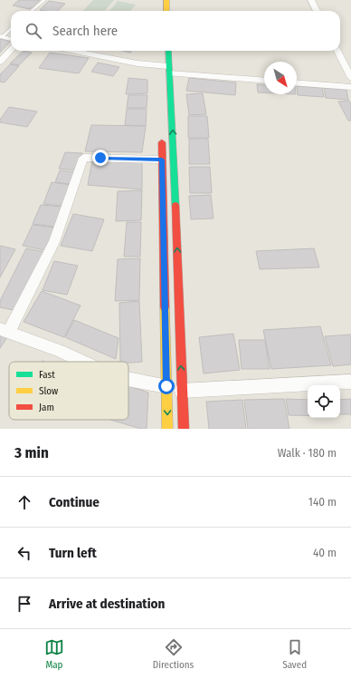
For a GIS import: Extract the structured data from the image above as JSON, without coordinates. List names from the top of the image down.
{
  "legend": ["Fast", "Slow", "Jam"],
  "north": "bottom right",
  "page": {
    "search": "Search here",
    "heading": ["3 min", "Walk · 180 m"],
    "list": [
      ["Continue", "140 m"],
      ["Turn left", "40 m"],
      "Arrive at destination"
    ],
    "nav": ["Map", "Directions", "Saved"]
  }
}
